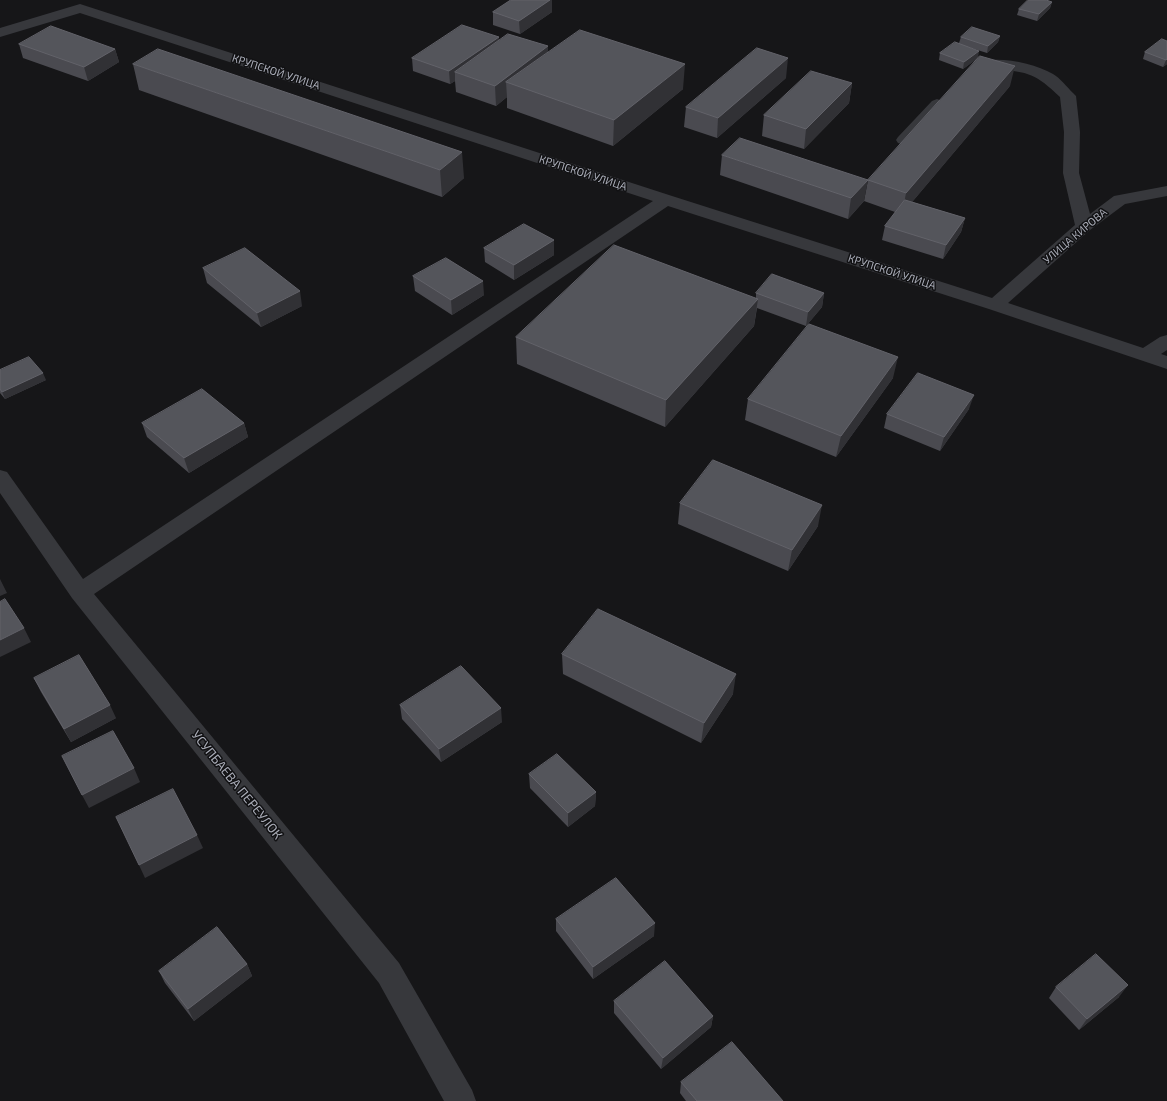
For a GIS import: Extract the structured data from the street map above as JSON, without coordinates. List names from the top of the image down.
{
  "streets": {
    "street": ["КРУПСКОЙ УЛИЦА", "УЛИЦА КИРОВА", "УСУПБАЕВА ПЕРЕУЛОК"]
  },
  "crossings": [
    ["КРУПСКОЙ УЛИЦА", "УЛИЦА КИРОВА"]
  ]
}
